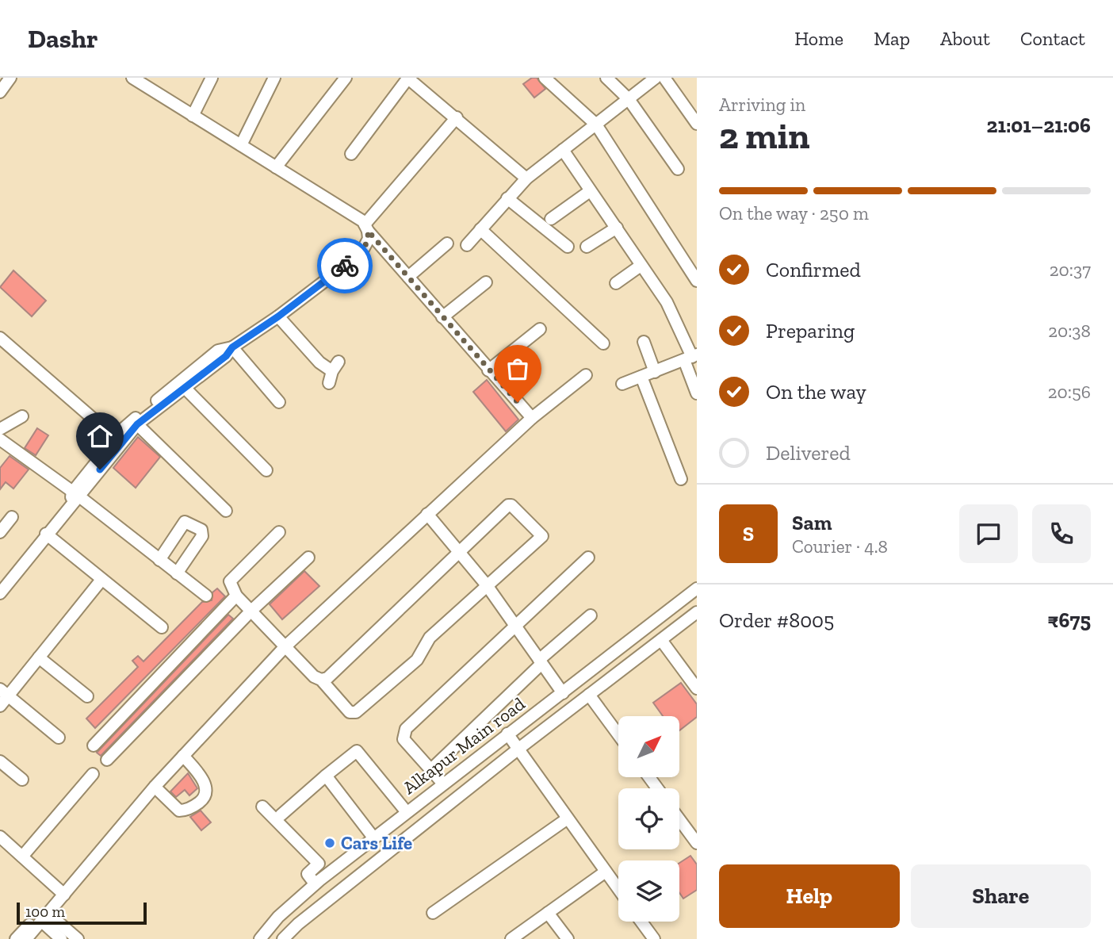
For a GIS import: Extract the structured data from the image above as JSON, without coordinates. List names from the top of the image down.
{
  "streets": {
    "street": ["Alkapur Main road"]
  },
  "places": ["Cars Life"],
  "scale_bar": "100 m",
  "north": "top right",
  "page": {
    "header": "Dashr",
    "nav": [
      "Home",
      "Map",
      "About",
      "Contact"
    ],
    "heading": ["2 min", "Arriving in", "21:01–21:06"],
    "panel": [
      "Sam",
      "Courier · 4.8",
      "Order #8005",
      "₹675"
    ],
    "bar": "On the way · 250 m",
    "list": [
      ["Confirmed", "20:37"],
      ["Preparing", "20:38"],
      ["On the way", "20:56"],
      "Delivered"
    ],
    "round": "S",
    "buttons": ["Help", "Share"],
    "scale": "100 m"
  }
}
